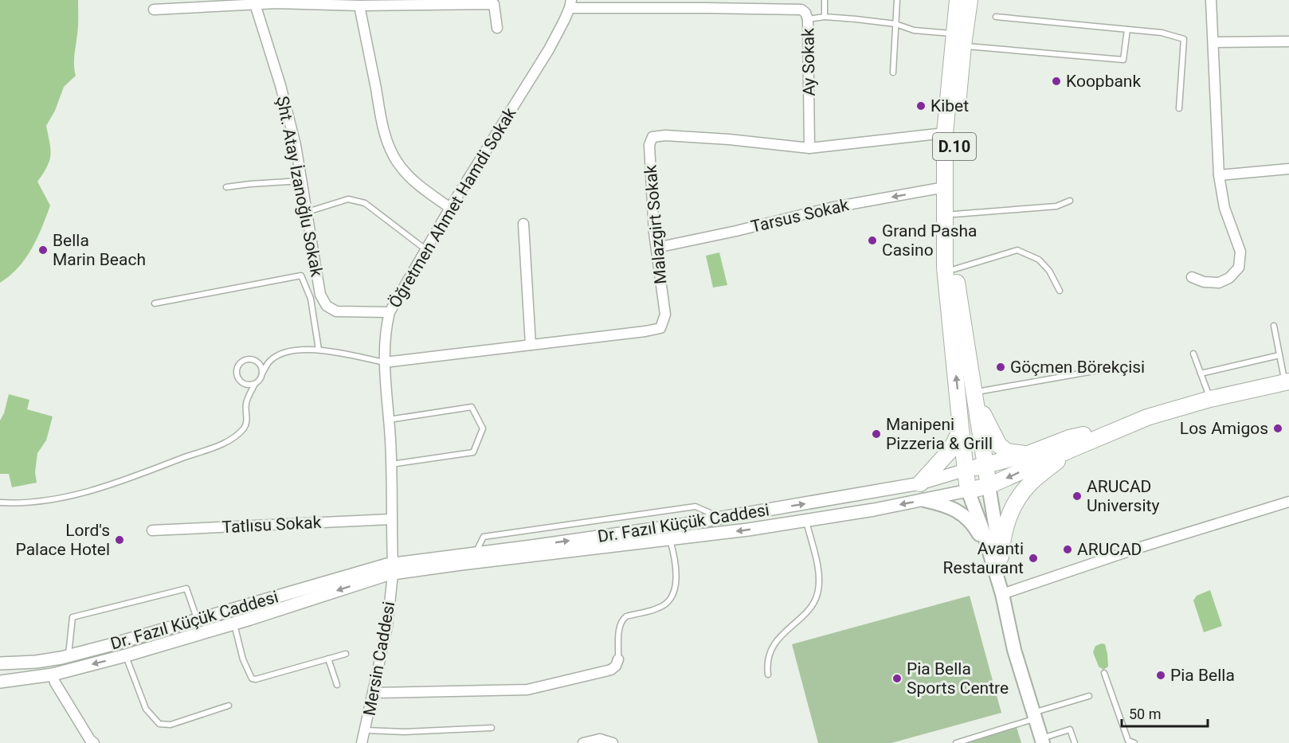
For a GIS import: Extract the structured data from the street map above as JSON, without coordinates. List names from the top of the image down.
{
  "streets": {
    "main road": ["D.10"],
    "street": [
      "Ay Sokak",
      "Şht. Atay İzanoğlu Sokak",
      "Öğretmen Ahmet Hamdi Sokak",
      "Tarsus Sokak",
      "Malazgirt Sokak",
      "Dr. Fazıl Küçük Caddesi",
      "Tatlısu Sokak",
      "Mersin Caddesi"
    ]
  },
  "crossings": [
    ["Ay Sokak", "Öğretmen Ahmet Hamdi Sokak"],
    ["Ay Sokak", "Malazgirt Sokak"],
    ["D.10", "Tarsus Sokak"],
    ["D.10", "Malazgirt Sokak"],
    ["D.10", "Dr. Fazıl Küçük Caddesi"],
    ["Şht. Atay İzanoğlu Sokak", "Öğretmen Ahmet Hamdi Sokak"],
    ["Öğretmen Ahmet Hamdi Sokak", "Malazgirt Sokak"],
    ["Öğretmen Ahmet Hamdi Sokak", "Dr. Fazıl Küçük Caddesi"],
    ["Öğretmen Ahmet Hamdi Sokak", "Tatlısu Sokak"],
    ["Öğretmen Ahmet Hamdi Sokak", "Mersin Caddesi"],
    ["Tarsus Sokak", "Malazgirt Sokak"],
    ["Dr. Fazıl Küçük Caddesi", "Mersin Caddesi"]
  ],
  "one_way": ["Tarsus Sokak"],
  "places": [
    "Koopbank",
    "Kibet",
    "Grand Pasha Casino",
    "Bella Marin Beach",
    "Göçmen Börekçisi",
    "Los Amigos",
    "Manipeni Pizzeria & Grill",
    "ARUCAD University",
    "Lord's Palace Hotel",
    "ARUCAD",
    "Avanti Restaurant",
    "Pia Bella",
    "Pia Bella Sports Centre"
  ],
  "scale_bar": "50 m"
}
